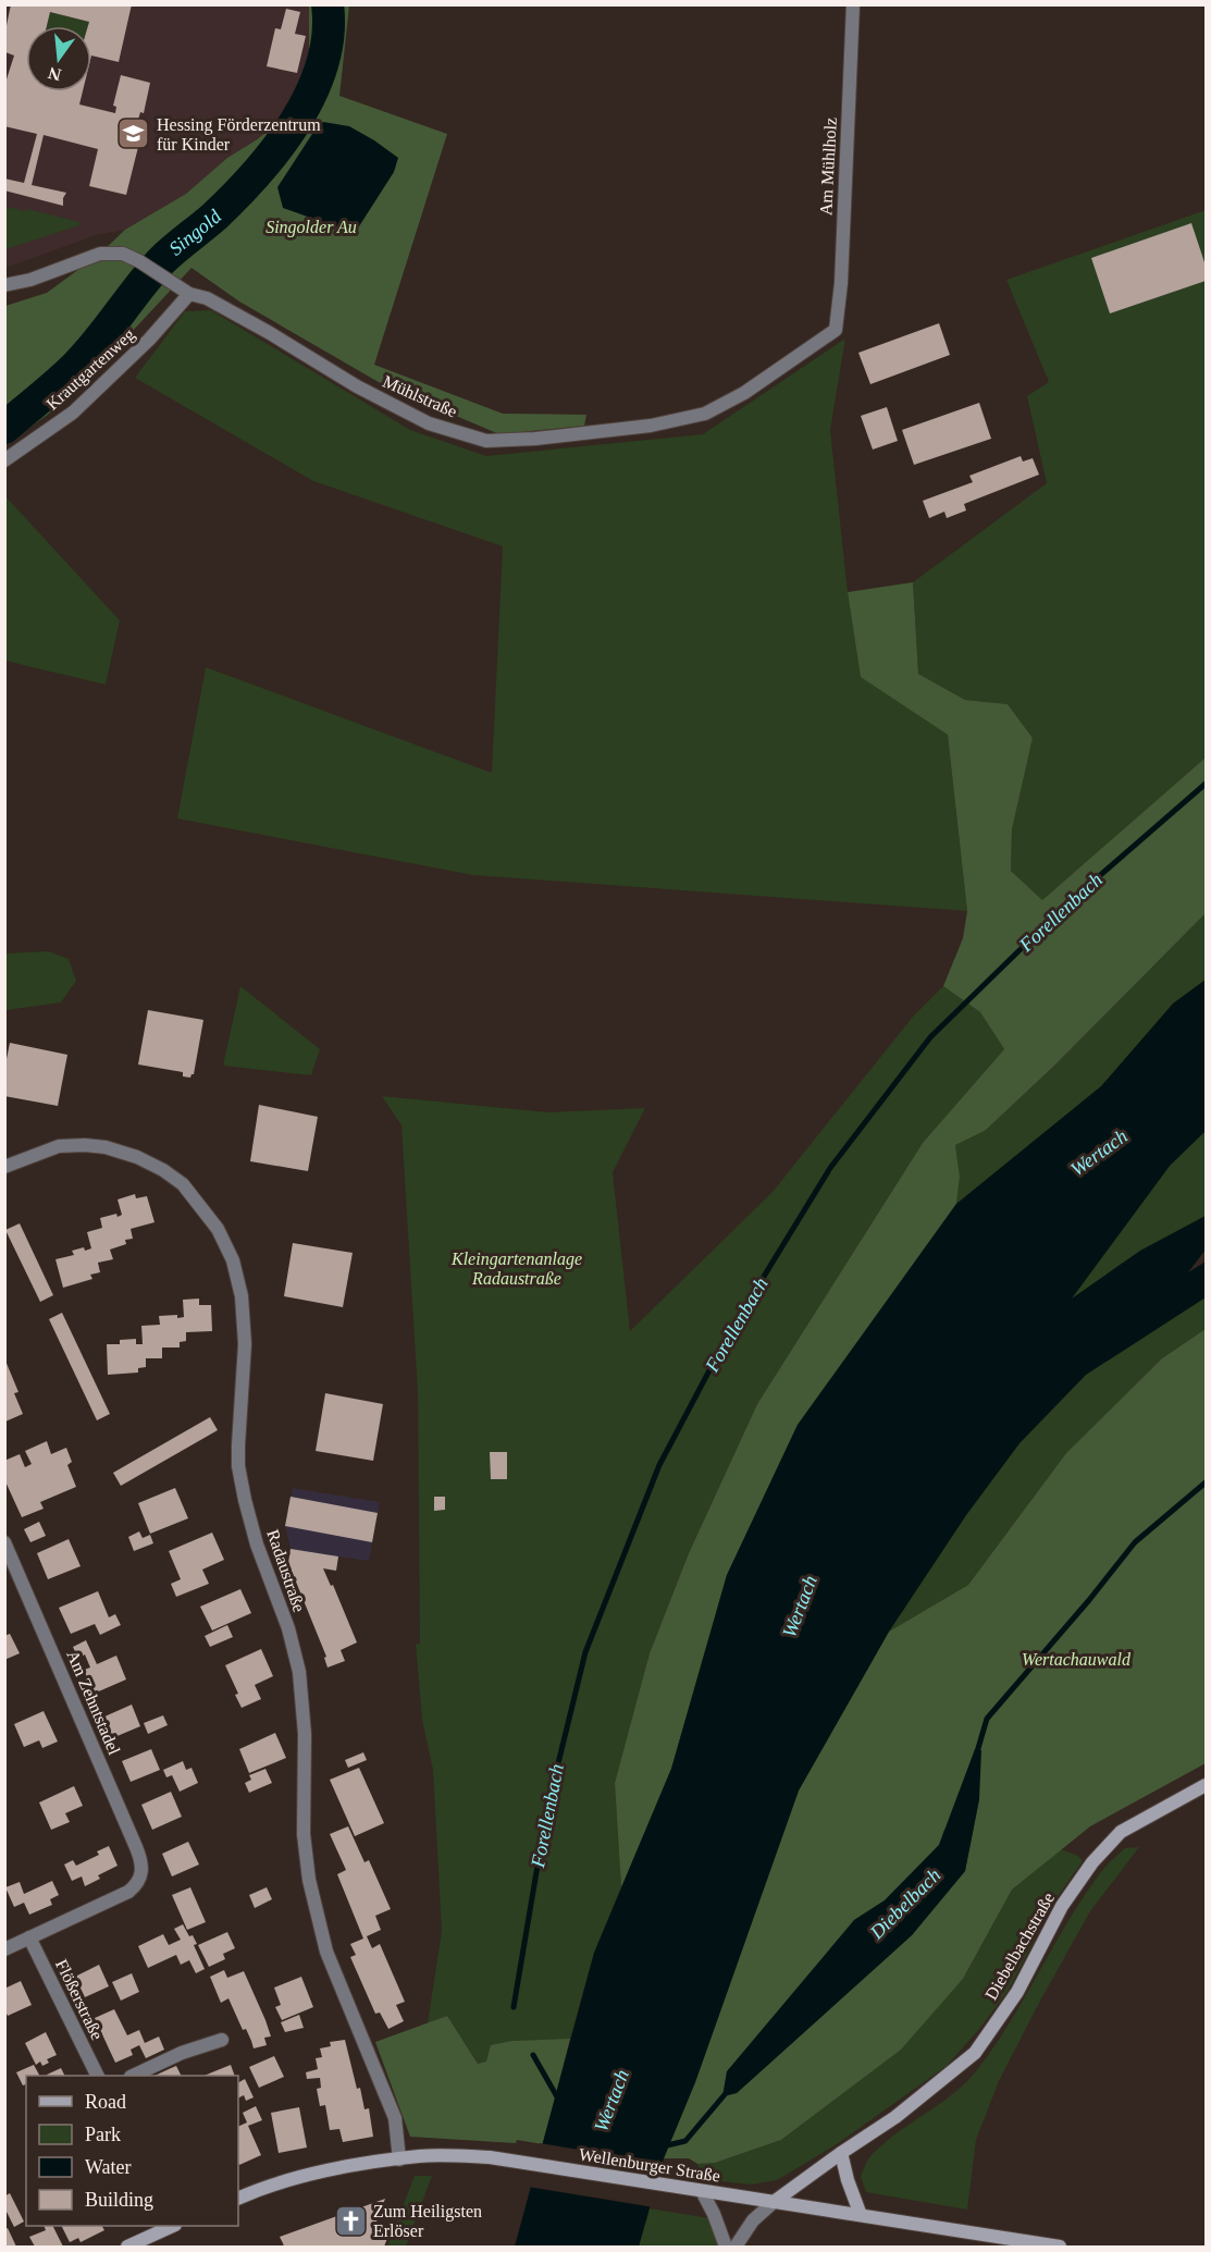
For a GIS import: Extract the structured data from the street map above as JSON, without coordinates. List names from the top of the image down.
{
  "streets": {
    "street": [
      "Am Mühlholz",
      "Krautgartenweg",
      "Mühlstraße",
      "Radaustraße",
      "Am Zehntstadel",
      "Diebelbachstraße",
      "Flößerstraße",
      "Wellenburger Straße"
    ]
  },
  "crossings": [
    ["Am Mühlholz", "Mühlstraße"],
    ["Krautgartenweg", "Mühlstraße"],
    ["Radaustraße", "Wellenburger Straße"],
    ["Am Zehntstadel", "Flößerstraße"],
    ["Diebelbachstraße", "Wellenburger Straße"]
  ],
  "water": [
    "Singold",
    "Forellenbach",
    "Wertach",
    "Diebelbach"
  ],
  "parks": ["Singolder Au", "Kleingartenanlage Radaustraße", "Wertachauwald"],
  "places": {
    "school or university": ["Hessing Förderzentrum für Kinder"],
    "church": ["Zum Heiligsten Erlöser"]
  },
  "legend": [
    "Road",
    "Park",
    "Water",
    "Building"
  ],
  "north": "bottom"
}
